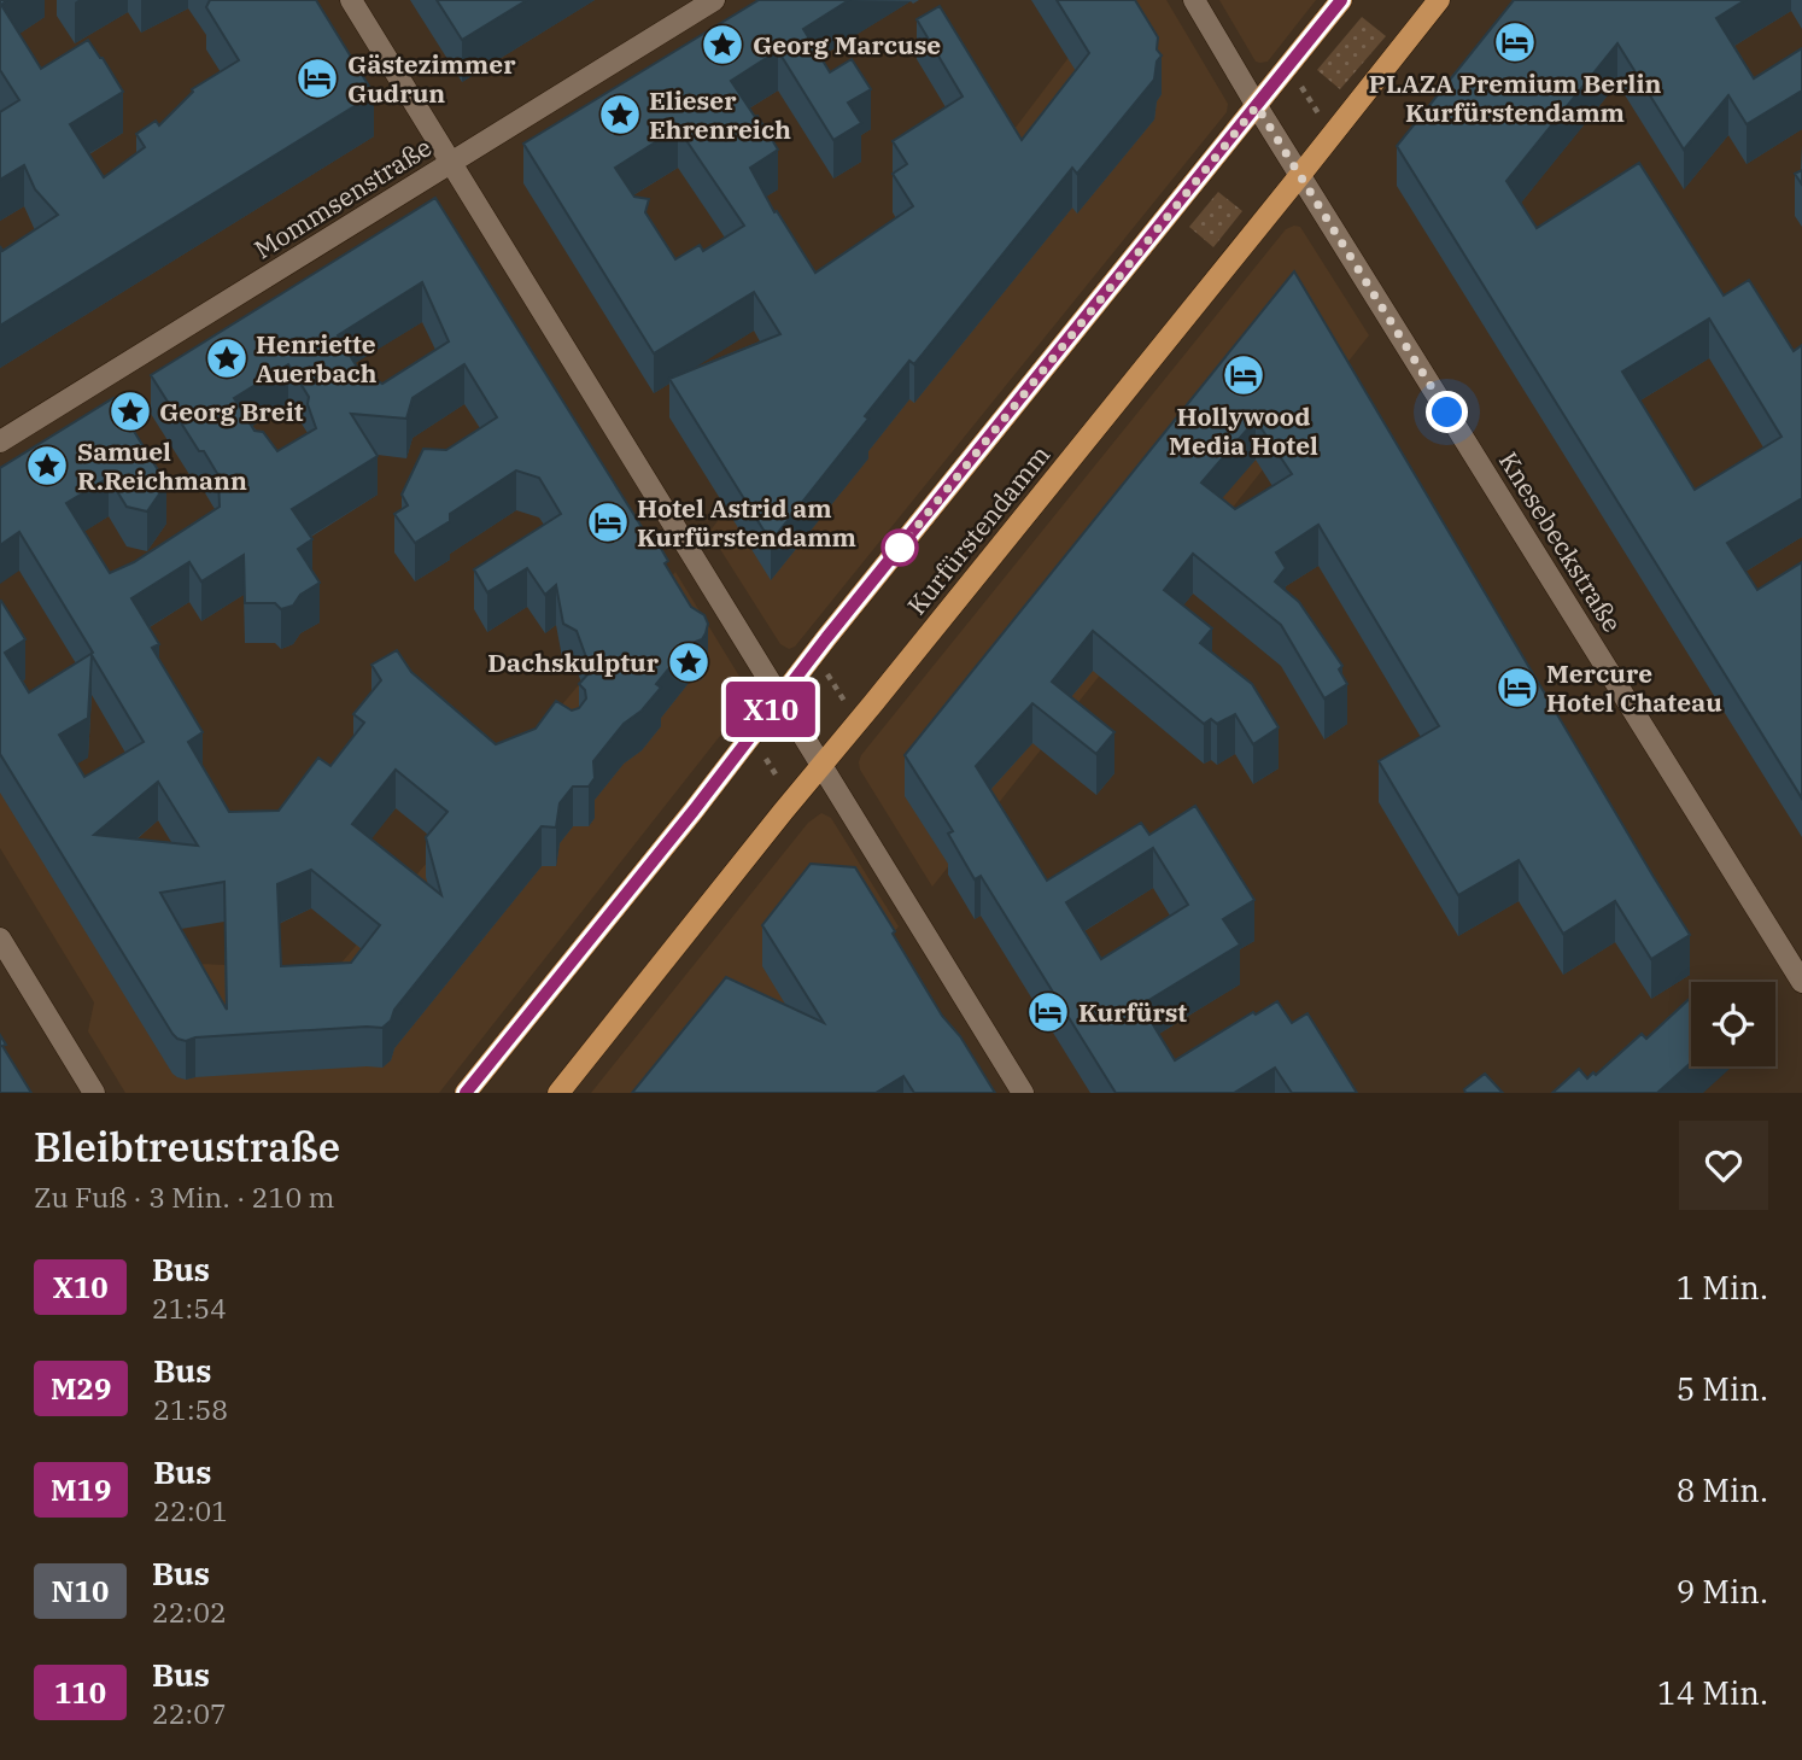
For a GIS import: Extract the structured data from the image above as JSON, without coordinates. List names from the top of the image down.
{
  "streets": {
    "main road": ["Kurfürstendamm"],
    "street": ["Mommsenstraße", "Knesebeckstraße"]
  },
  "crossings": [
    ["Kurfürstendamm", "Knesebeckstraße"]
  ],
  "places": {
    "hotel": [
      "PLAZA Premium Berlin Kurfürstendamm",
      "Gästezimmer Gudrun",
      "Hollywood Media Hotel",
      "Hotel Astrid am Kurfürstendamm",
      "Mercure Hotel Chateau",
      "Kurfürst"
    ],
    "place": [
      "Georg Marcuse",
      "Elieser Ehrenreich",
      "Henriette Auerbach",
      "Georg Breit",
      "Samuel R.Reichmann",
      "Dachskulptur"
    ]
  },
  "lines": ["bus line X10"],
  "page": {
    "on_map": "X10",
    "heading": ["Bleibtreustraße", "Zu Fuß · 3 Min. · 210 m"],
    "list": [
      {
        "mark": "X10",
        "name": "Bus",
        "note": "21:54",
        "value": "1 Min."
      },
      {
        "mark": "M29",
        "name": "Bus",
        "note": "21:58",
        "value": "5 Min."
      },
      {
        "mark": "M19",
        "name": "Bus",
        "note": "22:01",
        "value": "8 Min."
      },
      {
        "mark": "N10",
        "name": "Bus",
        "note": "22:02",
        "value": "9 Min."
      },
      {
        "mark": "110",
        "name": "Bus",
        "note": "22:07",
        "value": "14 Min."
      }
    ]
  }
}
